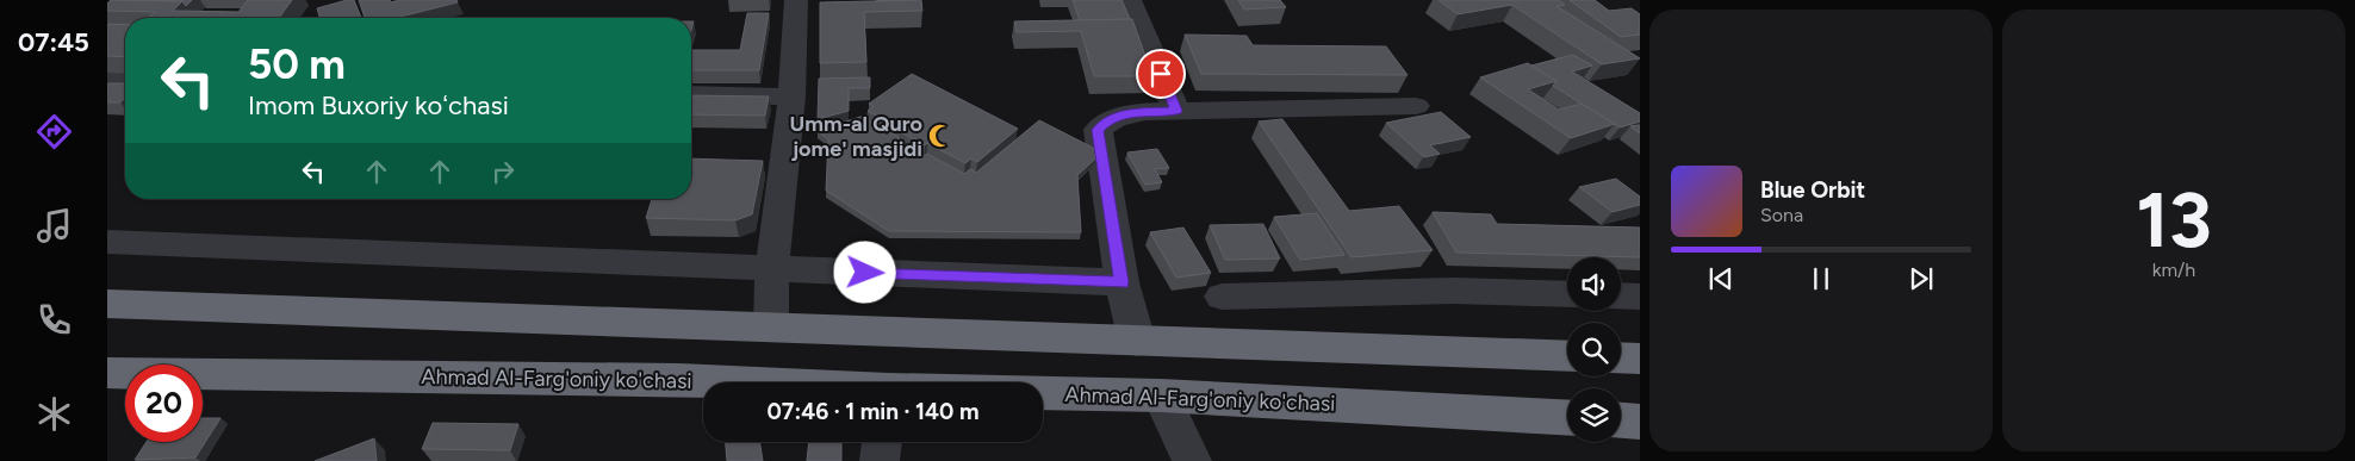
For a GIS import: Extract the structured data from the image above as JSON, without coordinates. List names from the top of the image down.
{
  "streets": {
    "highway": ["Ahmad Al-Farg'oniy ko'chasi"]
  },
  "places": {
    "mosque": ["Umm-al Quro jome' masjidi"]
  },
  "page": {
    "tabs": "07:45",
    "tile": ["13", "km/h"],
    "turn": ["50 m", "Imom Buxoriy koʻchasi"],
    "song": ["Blue Orbit", "Sona"],
    "limit": "20",
    "trip": "07:46 · 1 min · 140 m"
  }
}
